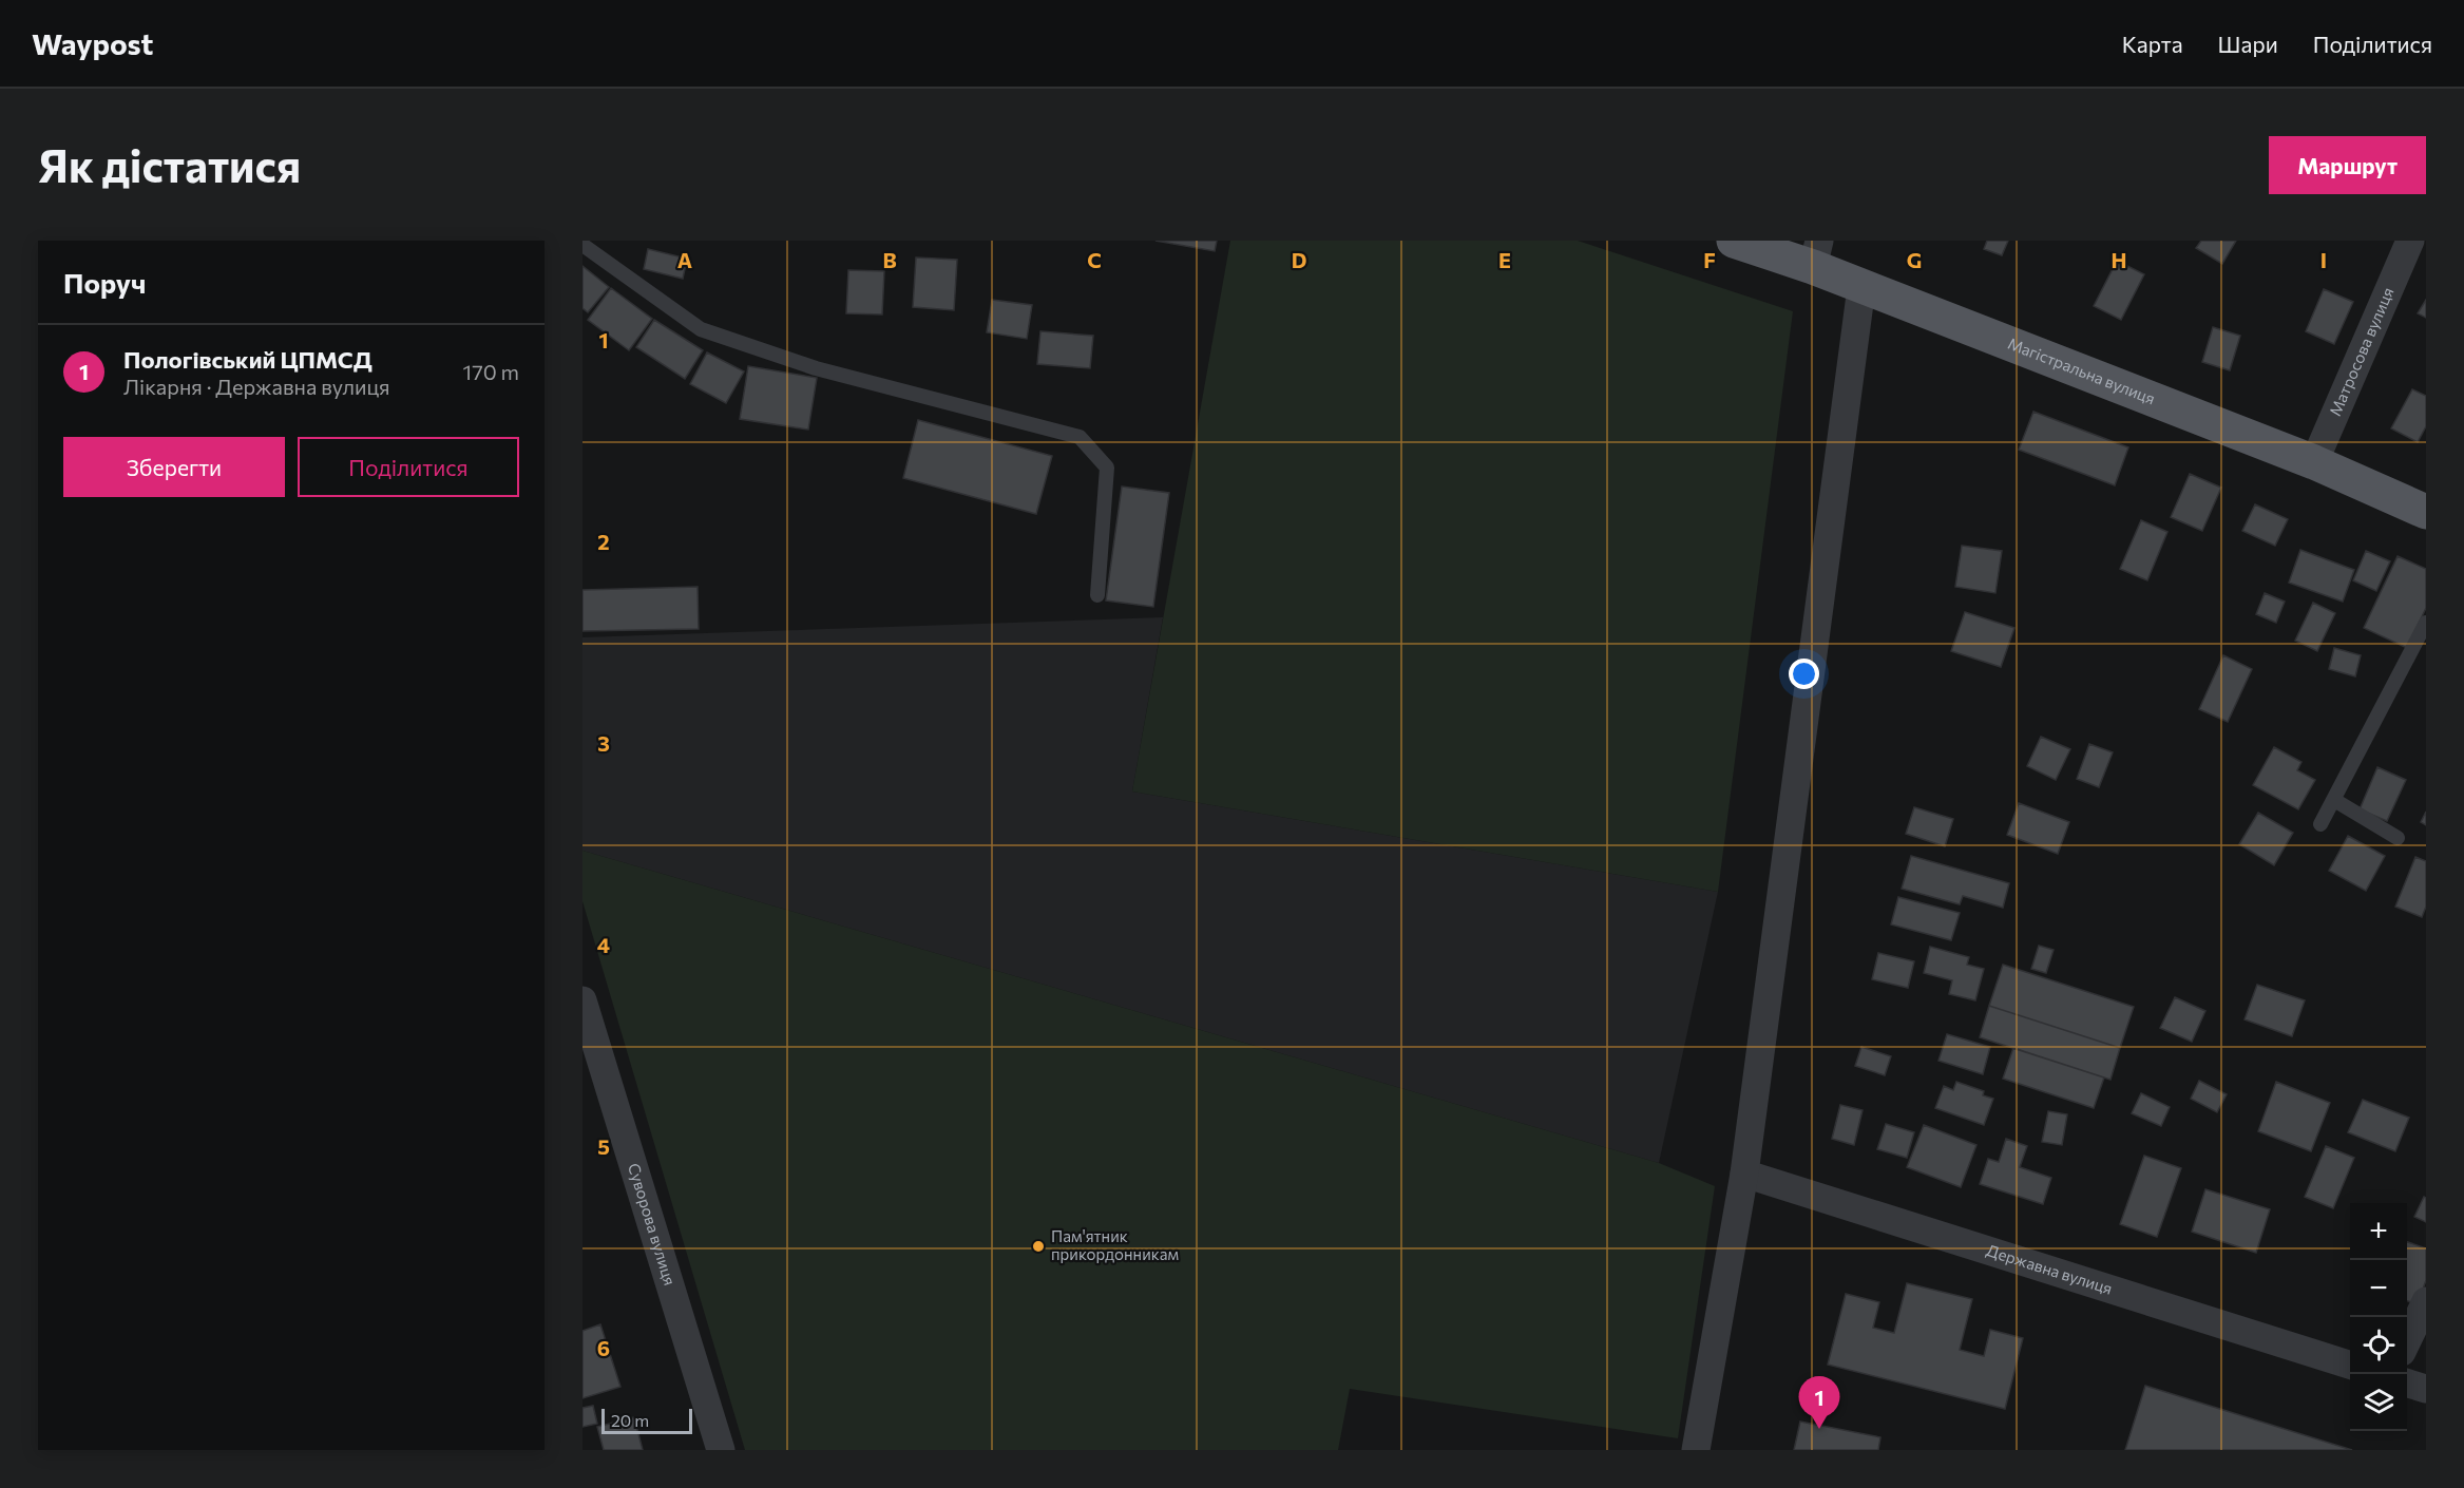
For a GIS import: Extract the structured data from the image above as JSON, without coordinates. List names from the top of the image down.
{
  "streets": {
    "main road": ["Магістральна вулиця"],
    "street": ["Матросова вулиця", "Суворова вулиця", "Державна вулиця"]
  },
  "crossings": [
    ["Матросова вулиця", "Магістральна вулиця"]
  ],
  "places": ["Пам'ятник прикордонникам"],
  "scale_bar": "20 m",
  "page": {
    "header": "Waypost",
    "nav": ["Карта", "Шари", "Поділитися"],
    "buttons": [
      "Маршрут",
      ["Зберегти", "Поділитися"]
    ],
    "title": "Як дістатися",
    "heading": "Поруч",
    "list": [
      {
        "mark": "1",
        "name": "Пологівський ЦПМСД",
        "note": "Лікарня · Державна вулиця",
        "value": "170 m"
      }
    ],
    "map_buttons": ["+", "−"],
    "pins": "1",
    "scale": "20 m"
  },
  "grid": {
    "columns": [
      "A",
      "B",
      "C",
      "D",
      "E",
      "F",
      "G",
      "H",
      "I"
    ],
    "rows": [
      "1",
      "2",
      "3",
      "4",
      "5",
      "6"
    ]
  }
}
